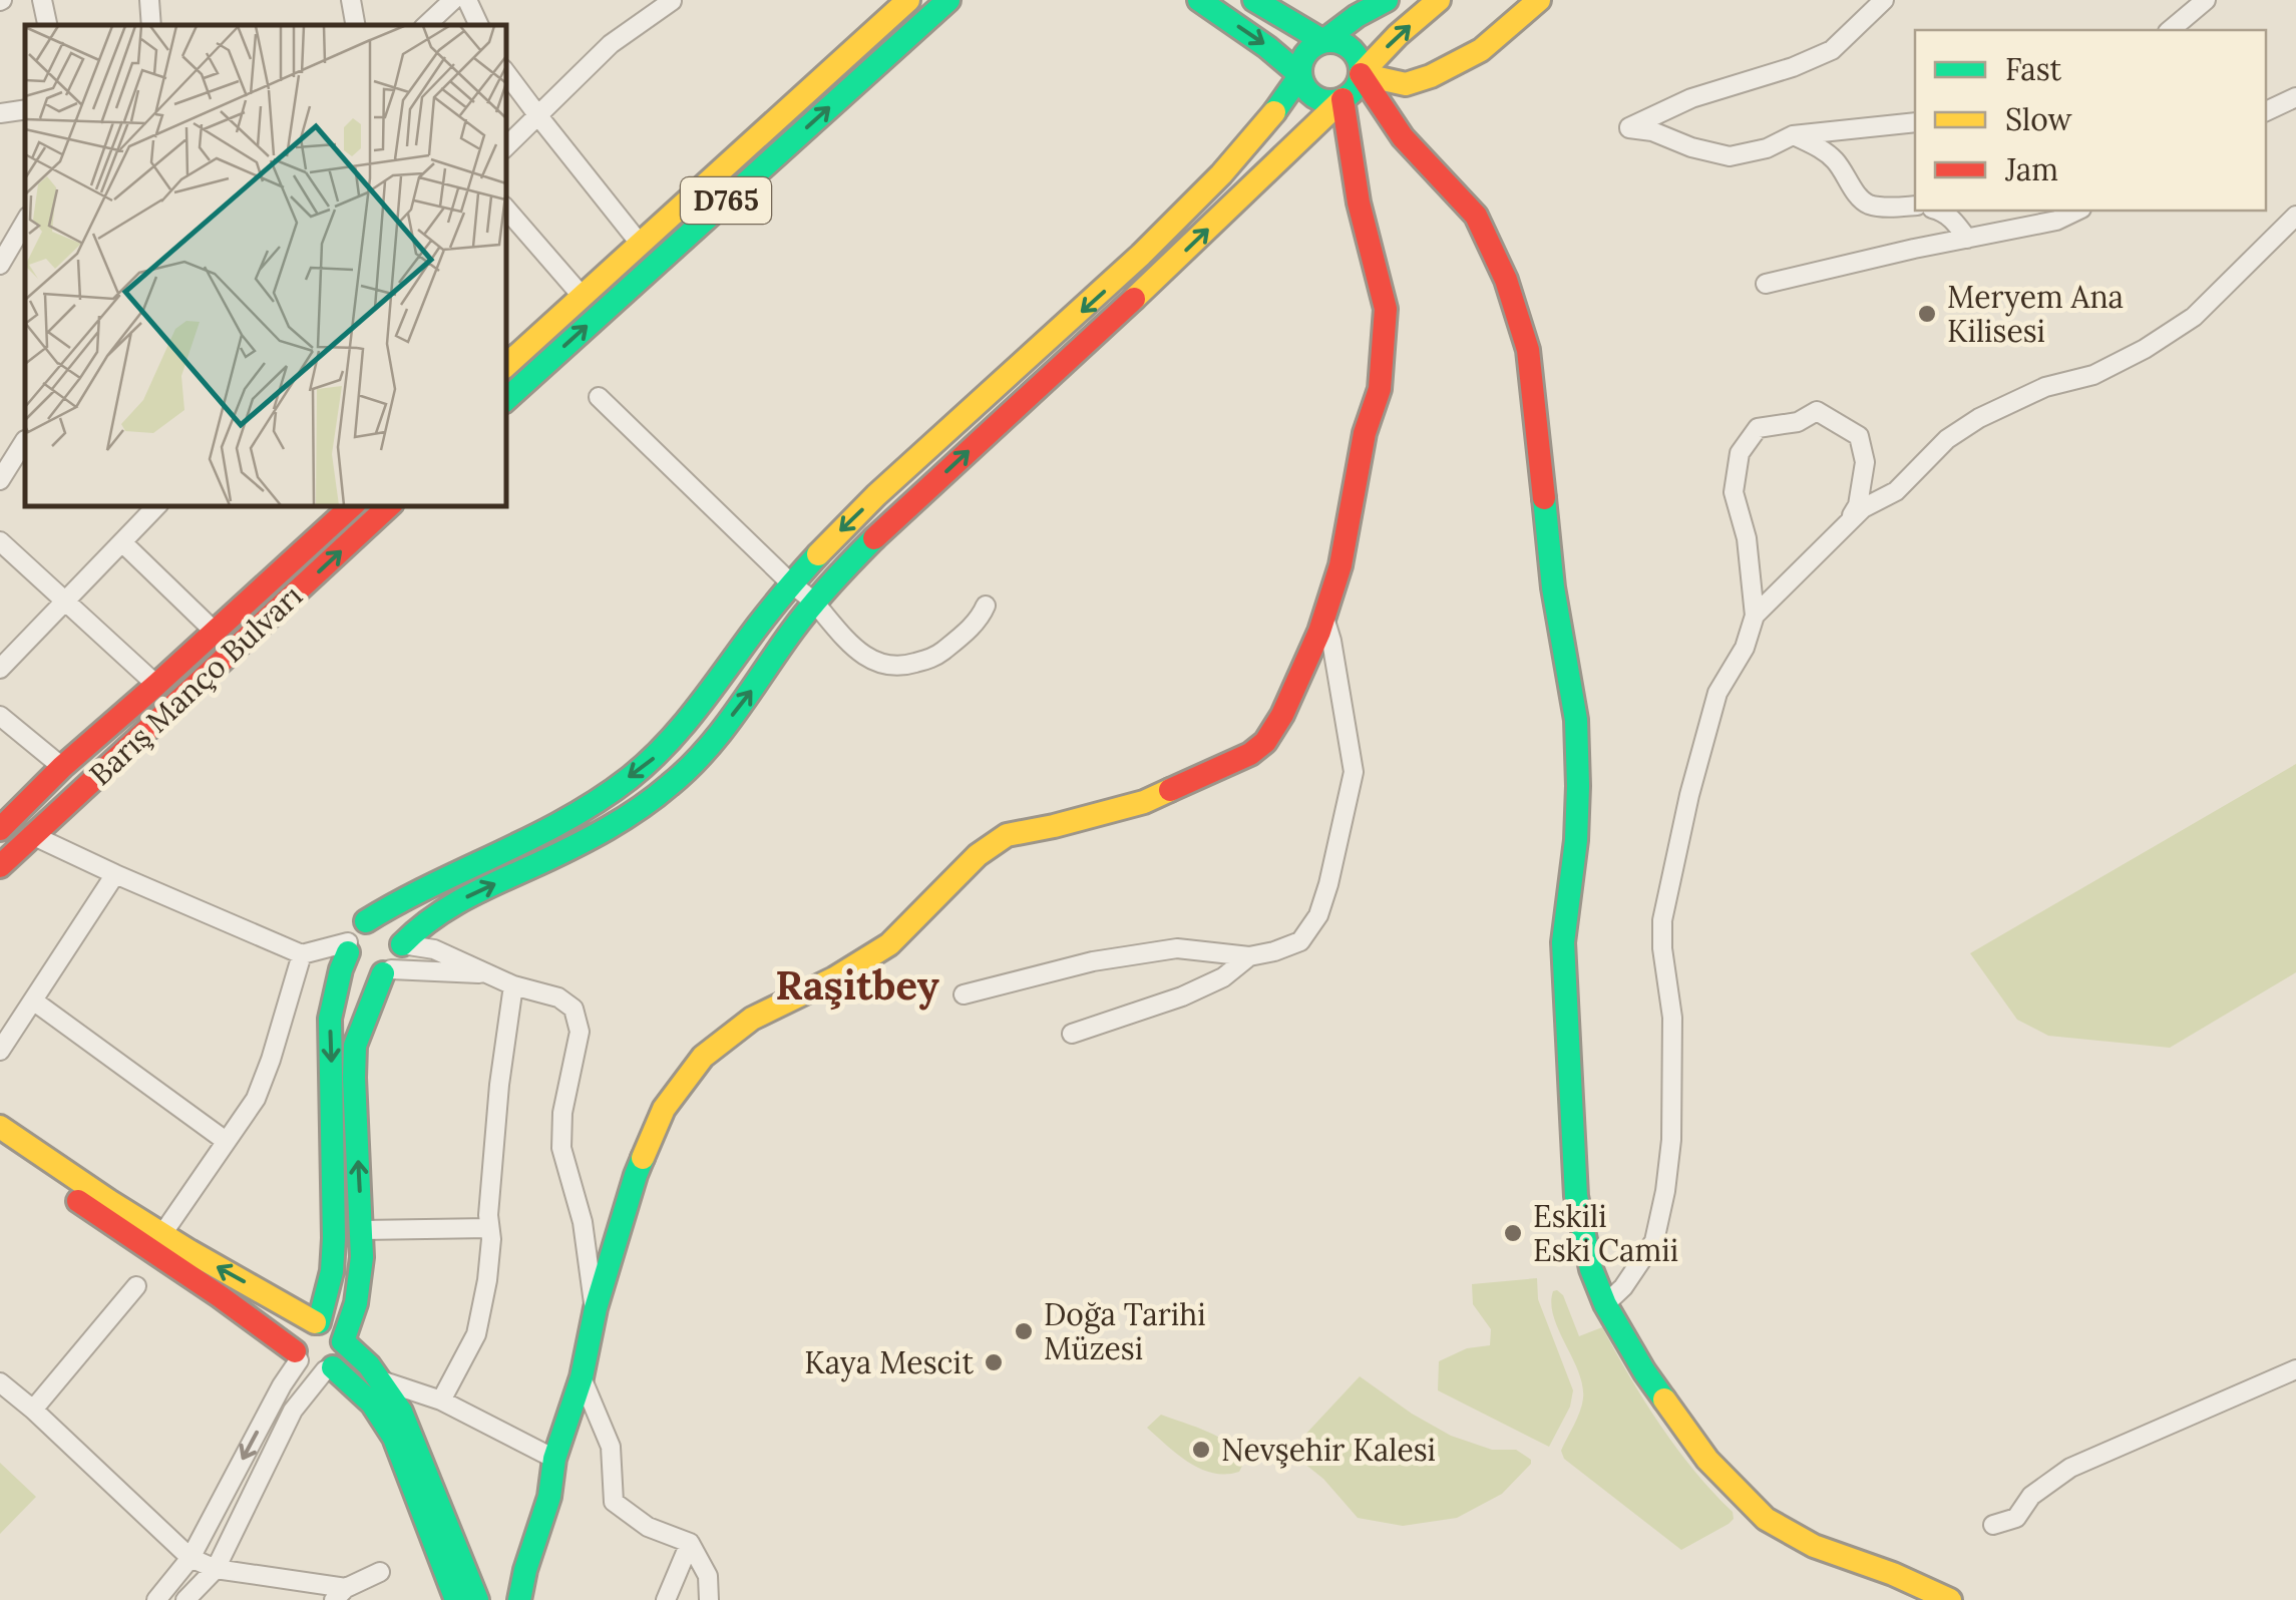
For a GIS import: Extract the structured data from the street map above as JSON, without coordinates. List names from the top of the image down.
{
  "streets": {
    "main road": ["D765", "Barış Manço Bulvarı"]
  },
  "districts": ["Raşitbey"],
  "places": [
    "Meryem Ana Kilisesi",
    "Eskili Eski Camii",
    "Doğa Tarihi Müzesi",
    "Kaya Mescit",
    "Nevşehir Kalesi"
  ],
  "legend": ["Fast", "Slow", "Jam"]
}
